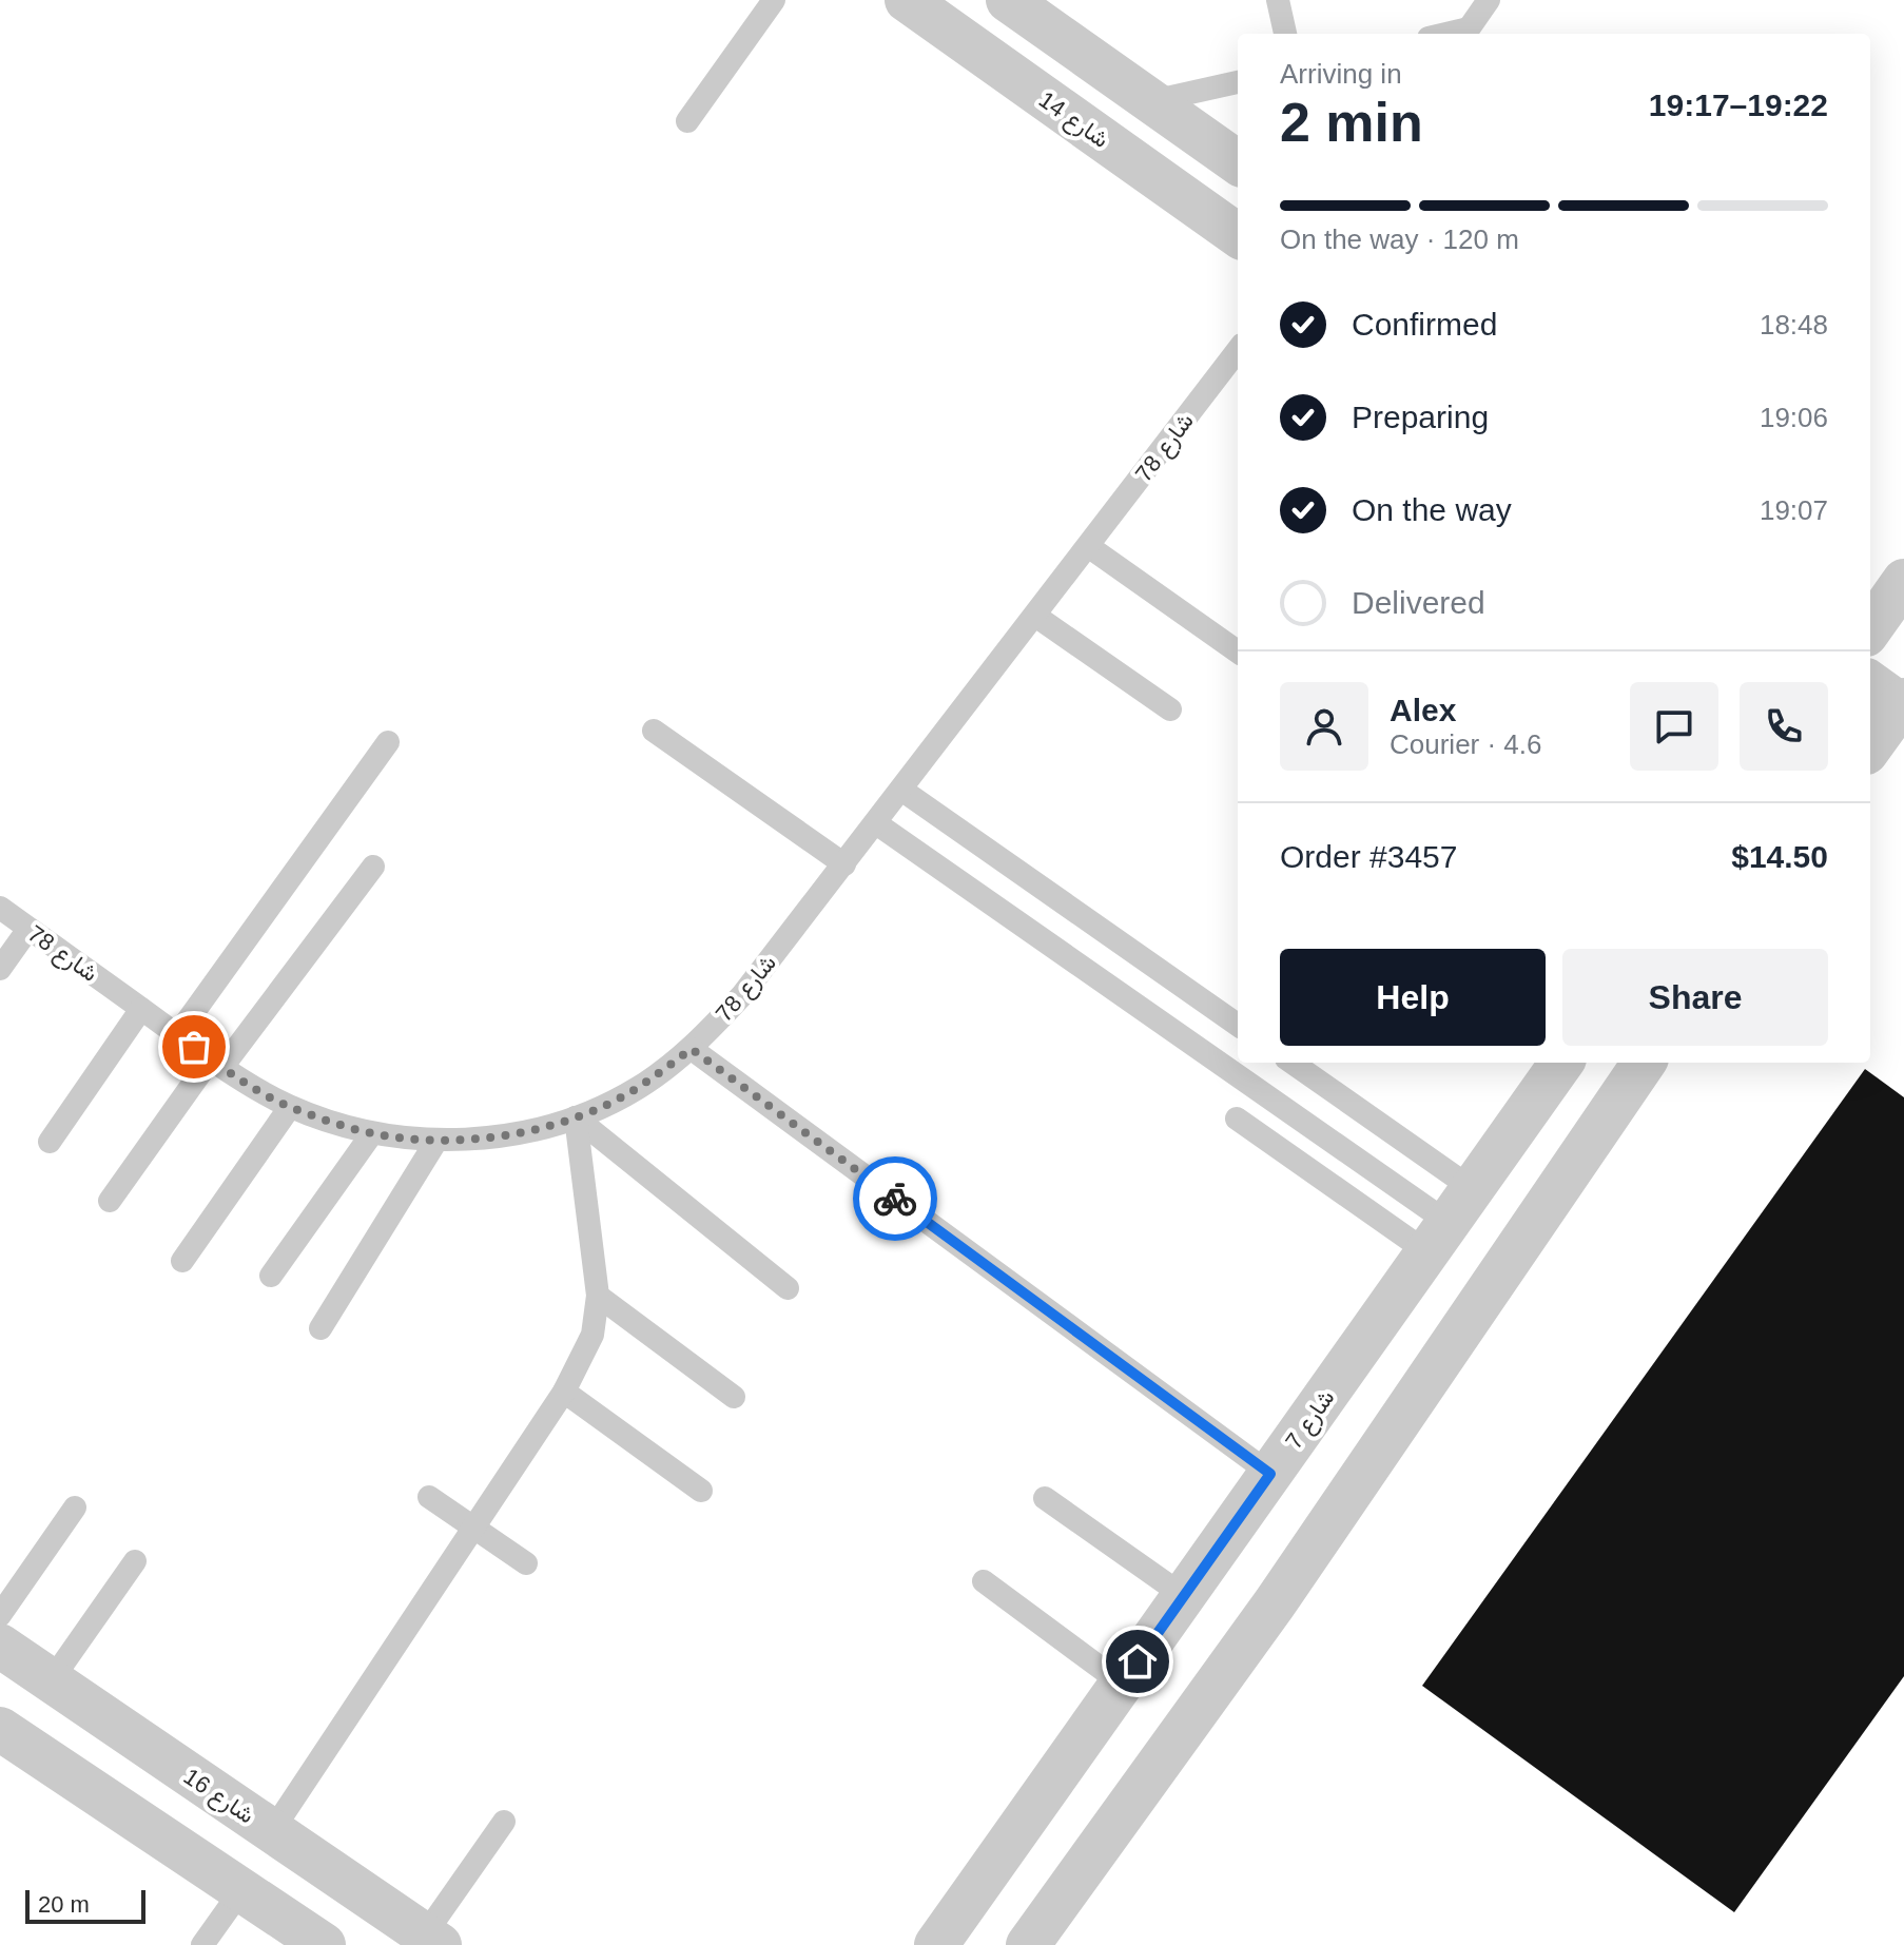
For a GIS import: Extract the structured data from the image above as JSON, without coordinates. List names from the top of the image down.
{
  "streets": {
    "street": ["شارع 14", "شارع 7", "شارع 16"],
    "lane": ["شارع 78"]
  },
  "scale_bar": "20 m",
  "page": {
    "heading": ["2 min", "Arriving in", "19:17–19:22"],
    "panel": [
      "Alex",
      "Courier · 4.6",
      "Order #3457",
      "$14.50"
    ],
    "bar": "On the way · 120 m",
    "list": [
      ["Confirmed", "18:48"],
      ["Preparing", "19:06"],
      ["On the way", "19:07"],
      "Delivered"
    ],
    "buttons": ["Help", "Share"],
    "scale": "20 m"
  }
}
